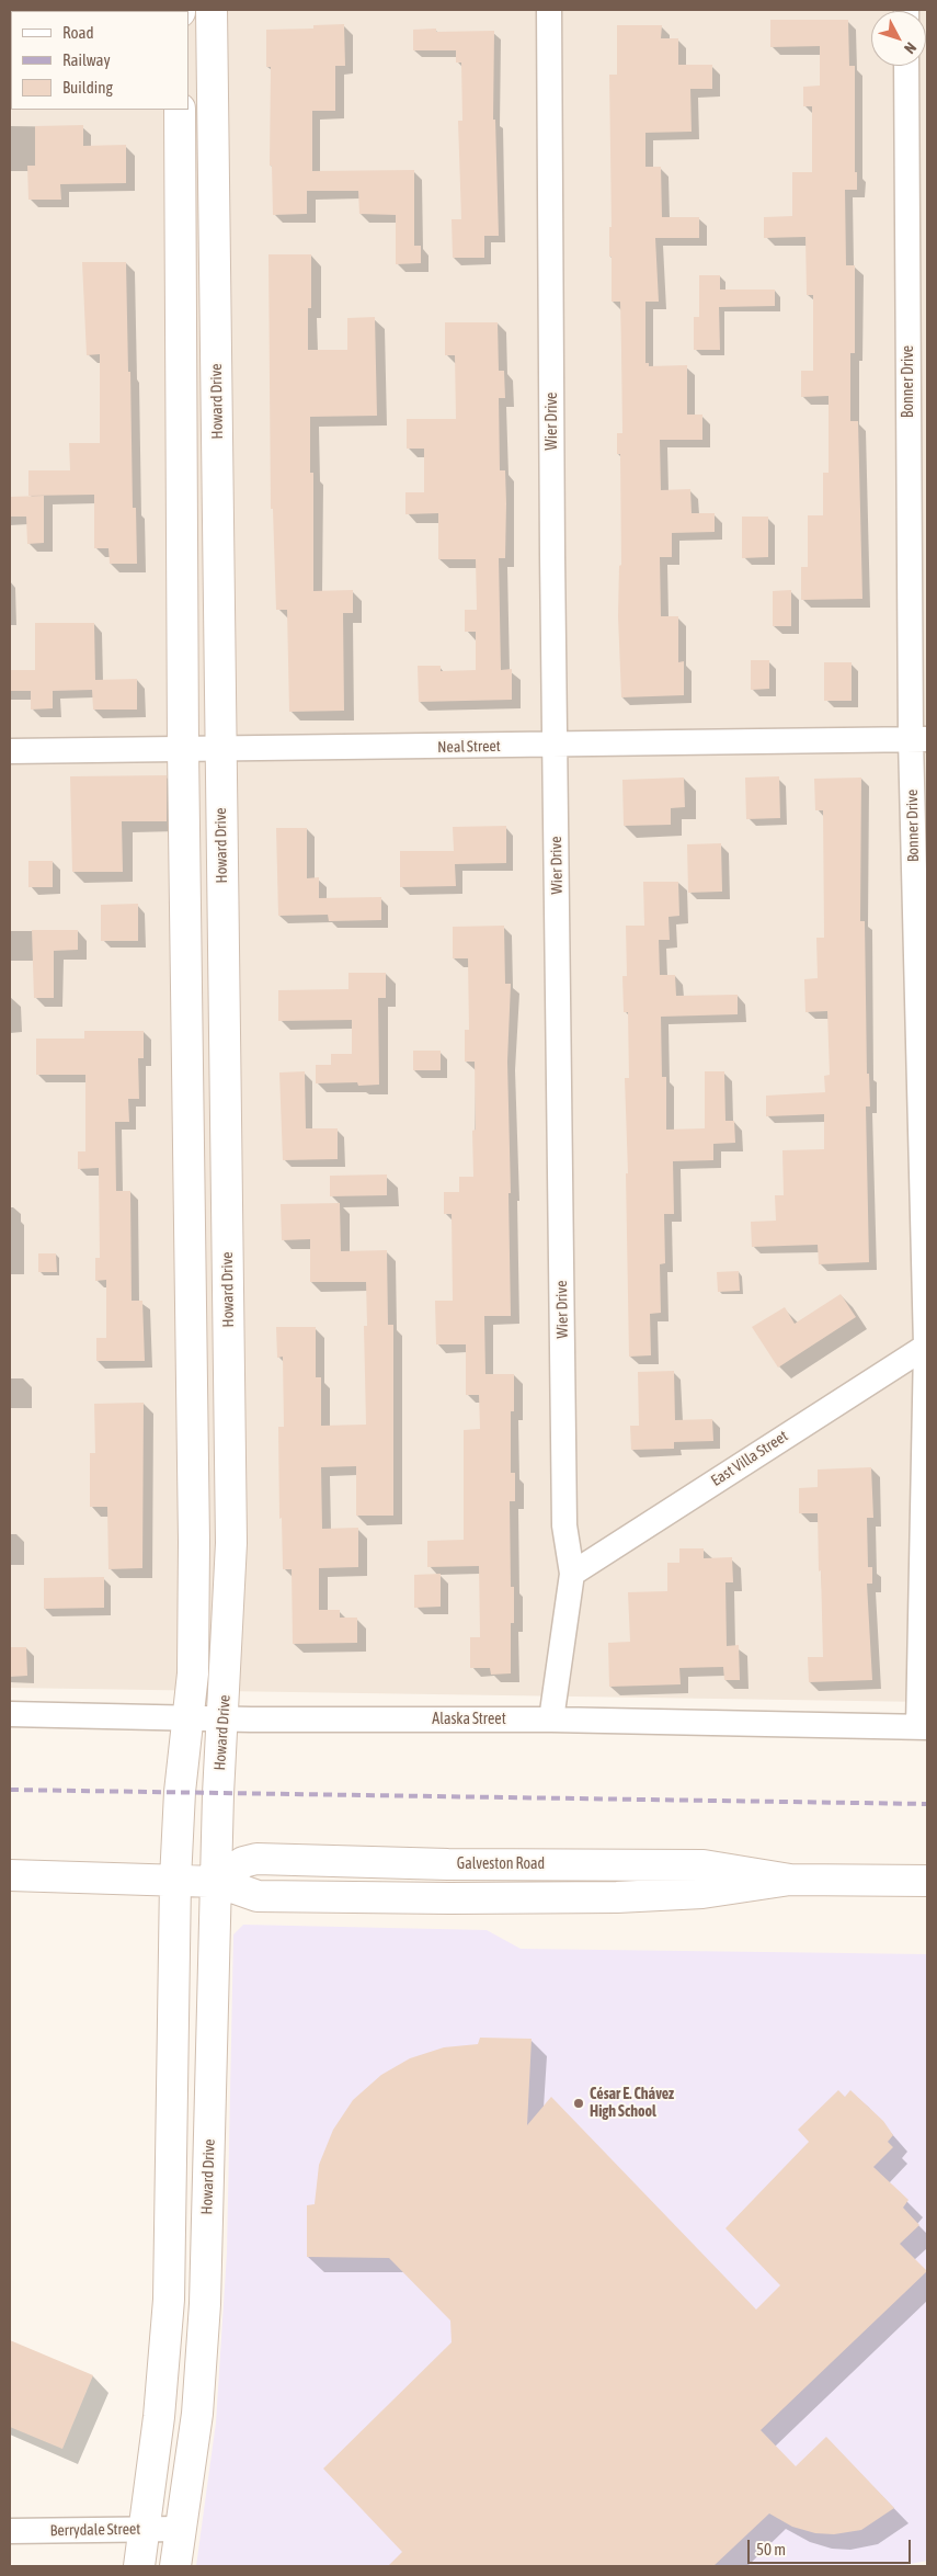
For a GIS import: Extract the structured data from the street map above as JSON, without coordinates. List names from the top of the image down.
{
  "streets": {
    "main road": ["Howard Drive", "Galveston Road"],
    "street": [
      "Bonner Drive",
      "Wier Drive",
      "Neal Street",
      "East Villa Street",
      "Alaska Street",
      "Berrydale Street"
    ]
  },
  "crossings": [
    ["Bonner Drive", "Neal Street"],
    ["Bonner Drive", "East Villa Street"],
    ["Bonner Drive", "Alaska Street"],
    ["Howard Drive", "Neal Street"],
    ["Howard Drive", "Alaska Street"],
    ["Howard Drive", "Galveston Road"],
    ["Howard Drive", "Berrydale Street"],
    ["Wier Drive", "Neal Street"],
    ["Wier Drive", "East Villa Street"],
    ["Wier Drive", "Alaska Street"]
  ],
  "places": ["César E. Chávez High School"],
  "legend": ["Road", "Railway", "Building"],
  "scale_bar": "50 m",
  "north": "bottom right"
}
